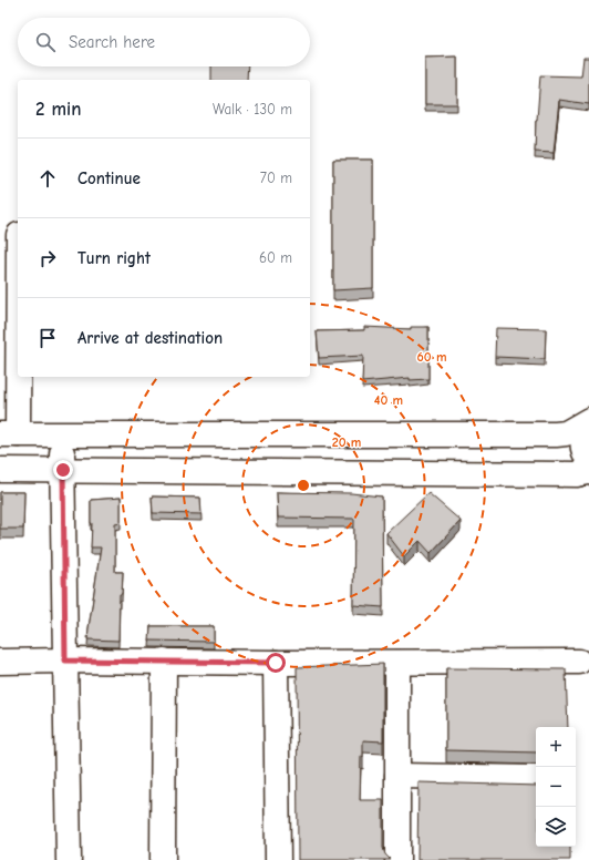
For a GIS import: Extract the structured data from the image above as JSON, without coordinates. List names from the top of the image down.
{
  "page": {
    "search": "Search here",
    "heading": ["2 min", "Walk · 130 m"],
    "list": [
      ["Continue", "70 m"],
      ["Turn right", "60 m"],
      "Arrive at destination"
    ],
    "map_buttons": ["+", "−"]
  },
  "rings": ["60 m", "40 m", "20 m"]
}
